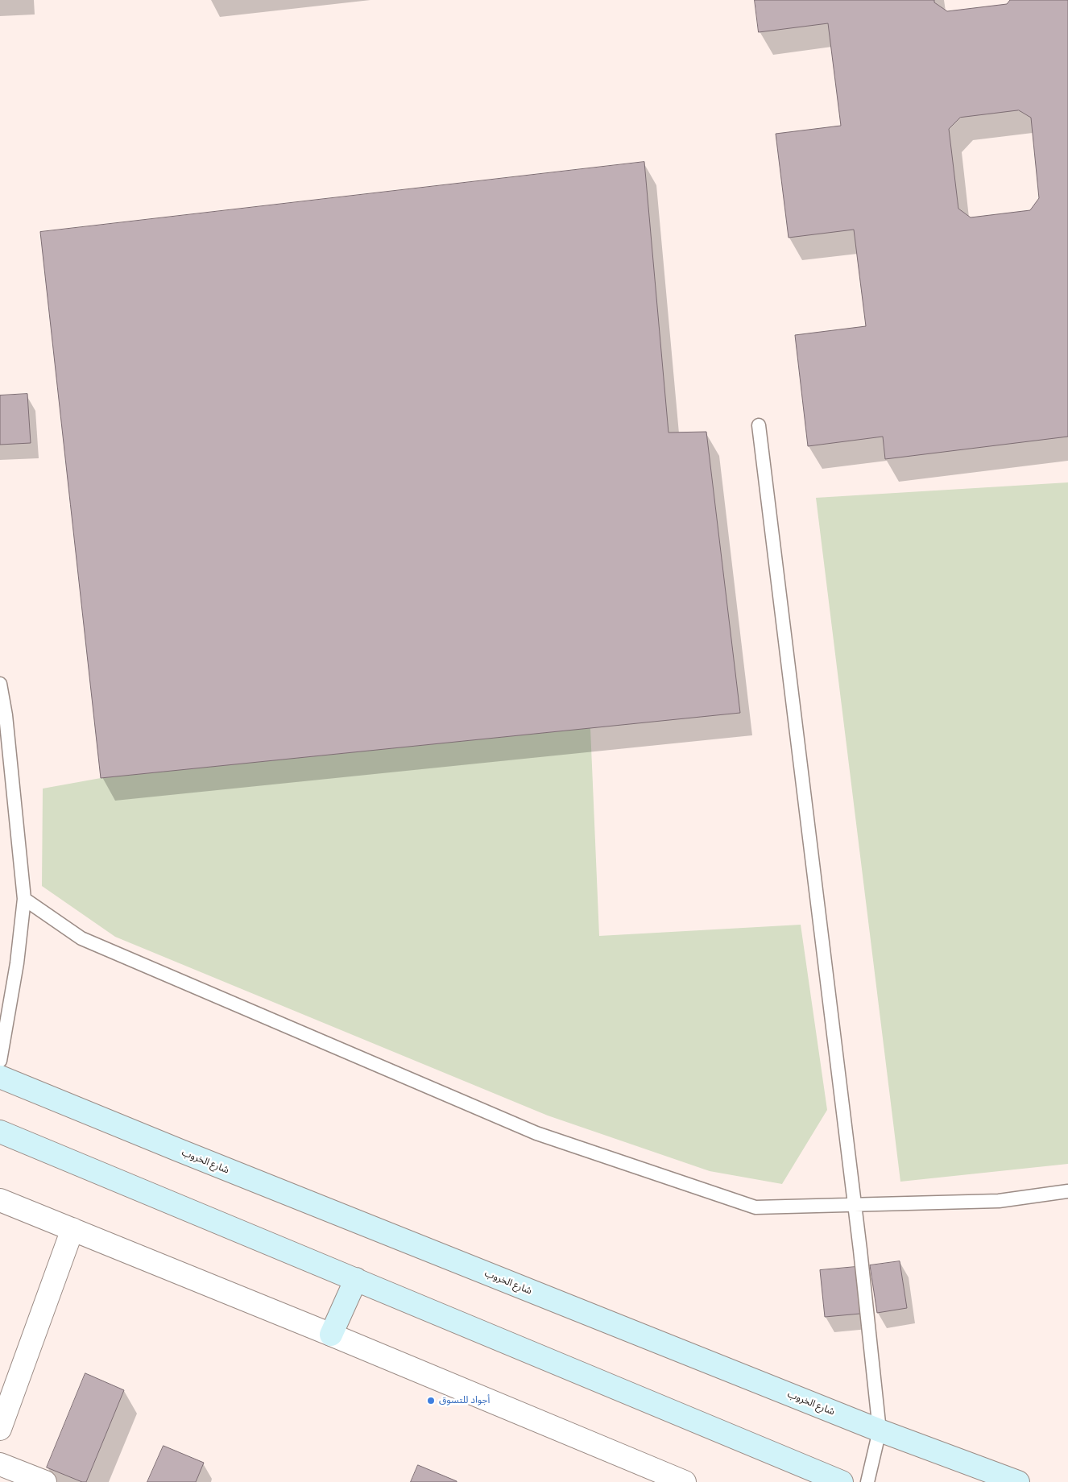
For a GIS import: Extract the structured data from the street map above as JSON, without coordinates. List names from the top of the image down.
{
  "streets": {
    "main road": ["شارع الخروب"]
  },
  "places": ["أجواد للتسوق"]
}
